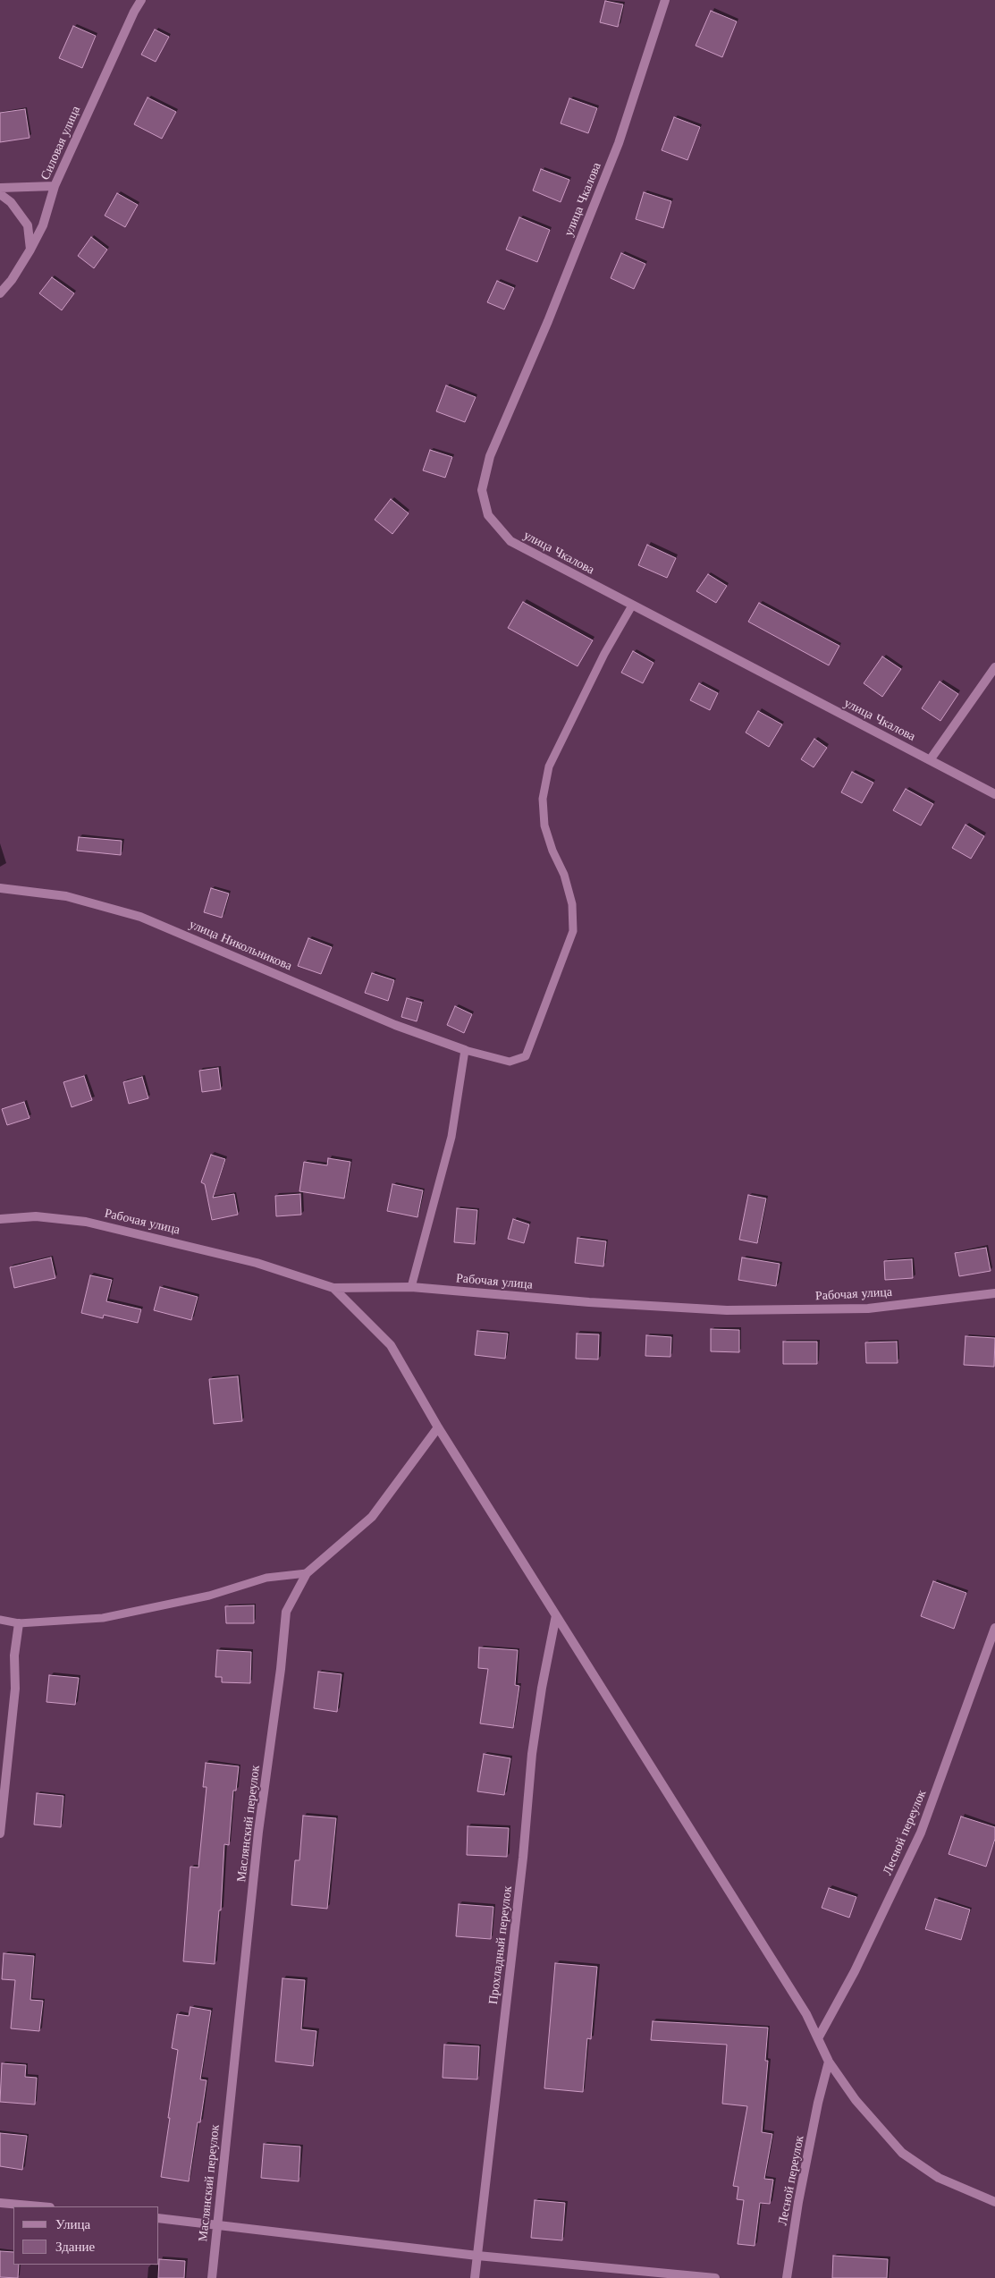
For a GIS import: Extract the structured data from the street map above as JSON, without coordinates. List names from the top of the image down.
{
  "streets": {
    "street": [
      "Силовая улица",
      "улица Чкалова",
      "улица Никольникова",
      "Рабочая улица",
      "Маслянский переулок",
      "Лесной переулок",
      "Прохладный переулок"
    ]
  },
  "legend": ["Улица", "Здание"]
}
